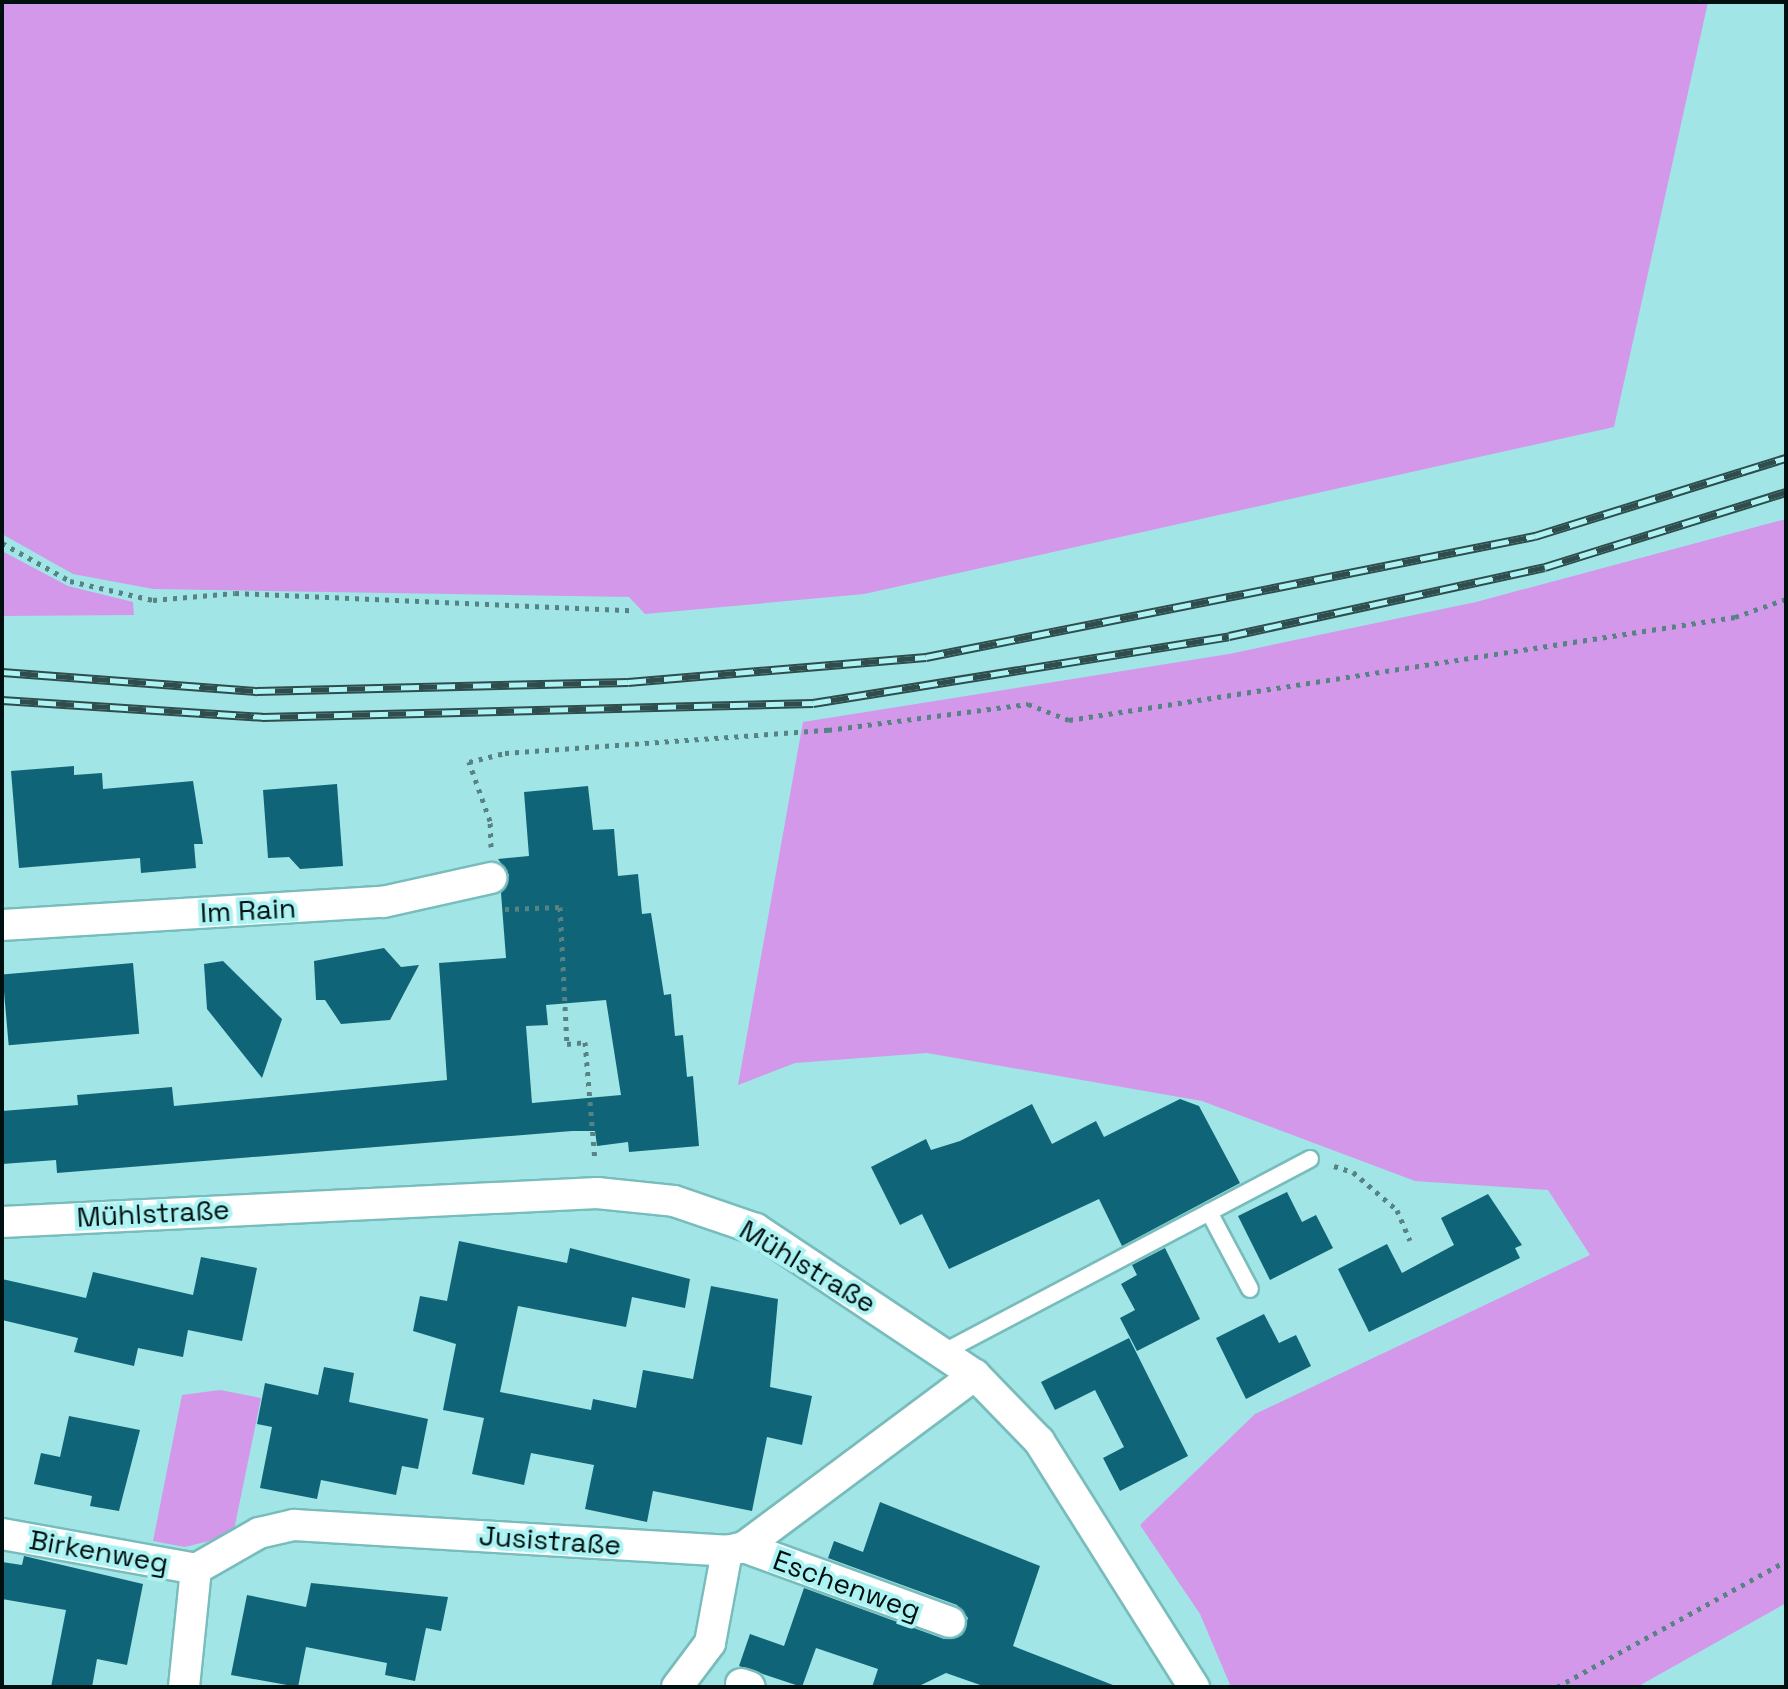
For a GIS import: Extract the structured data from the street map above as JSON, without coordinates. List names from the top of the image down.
{
  "streets": {
    "street": [
      "Im Rain",
      "Mühlstraße",
      "Jusistraße",
      "Birkenweg",
      "Eschenweg"
    ]
  },
  "crossings": [
    ["Jusistraße", "Birkenweg"],
    ["Jusistraße", "Eschenweg"]
  ]
}
